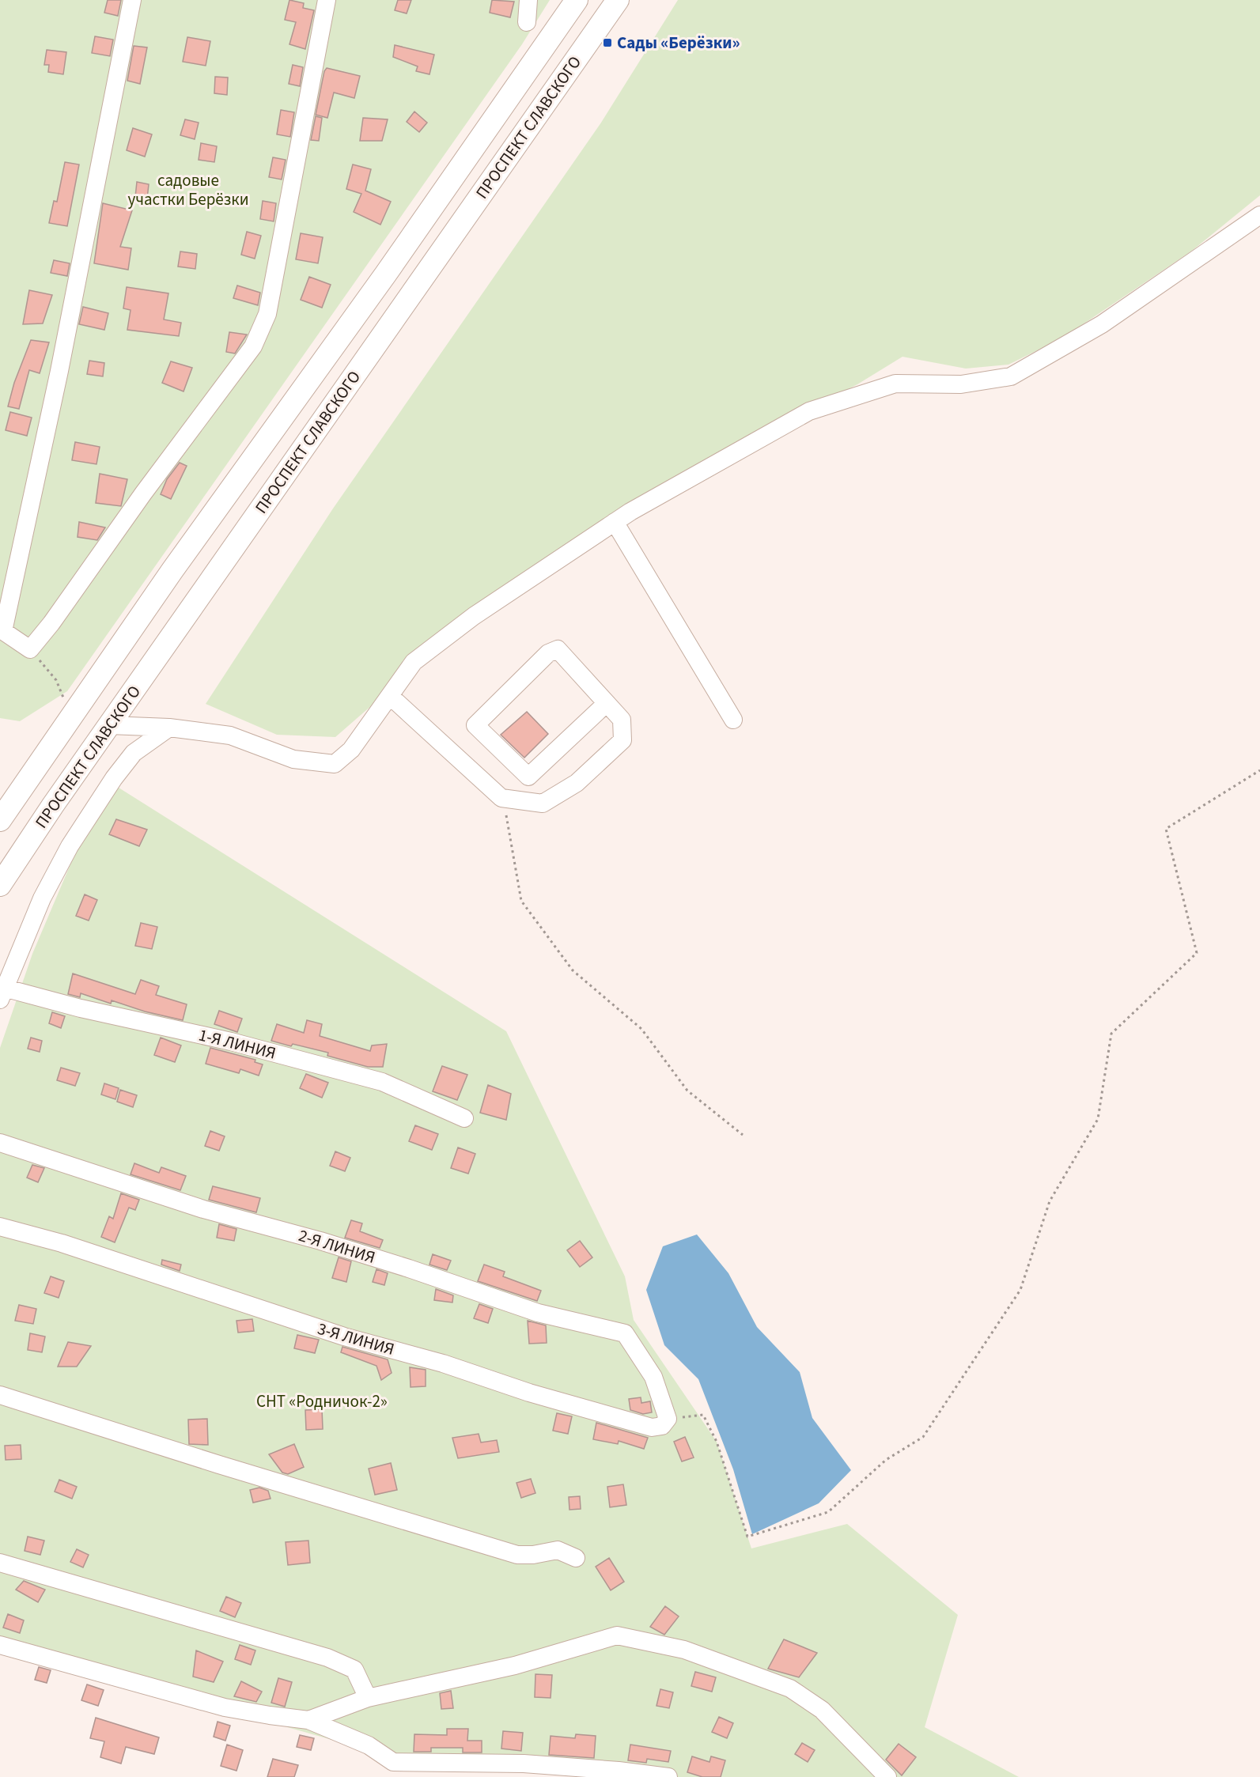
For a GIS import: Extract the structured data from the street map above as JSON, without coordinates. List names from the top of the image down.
{
  "streets": {
    "main road": ["ПРОСПЕКТ СЛАВСКОГО"],
    "street": ["1-Я ЛИНИЯ", "2-Я ЛИНИЯ", "3-Я ЛИНИЯ"]
  },
  "crossings": [
    ["2-Я ЛИНИЯ", "3-Я ЛИНИЯ"]
  ],
  "parks": ["садовые участки Берёзки", "СНТ «Родничок-2»"],
  "places": {
    "transit": ["Сады «Берёзки»"]
  }
}
